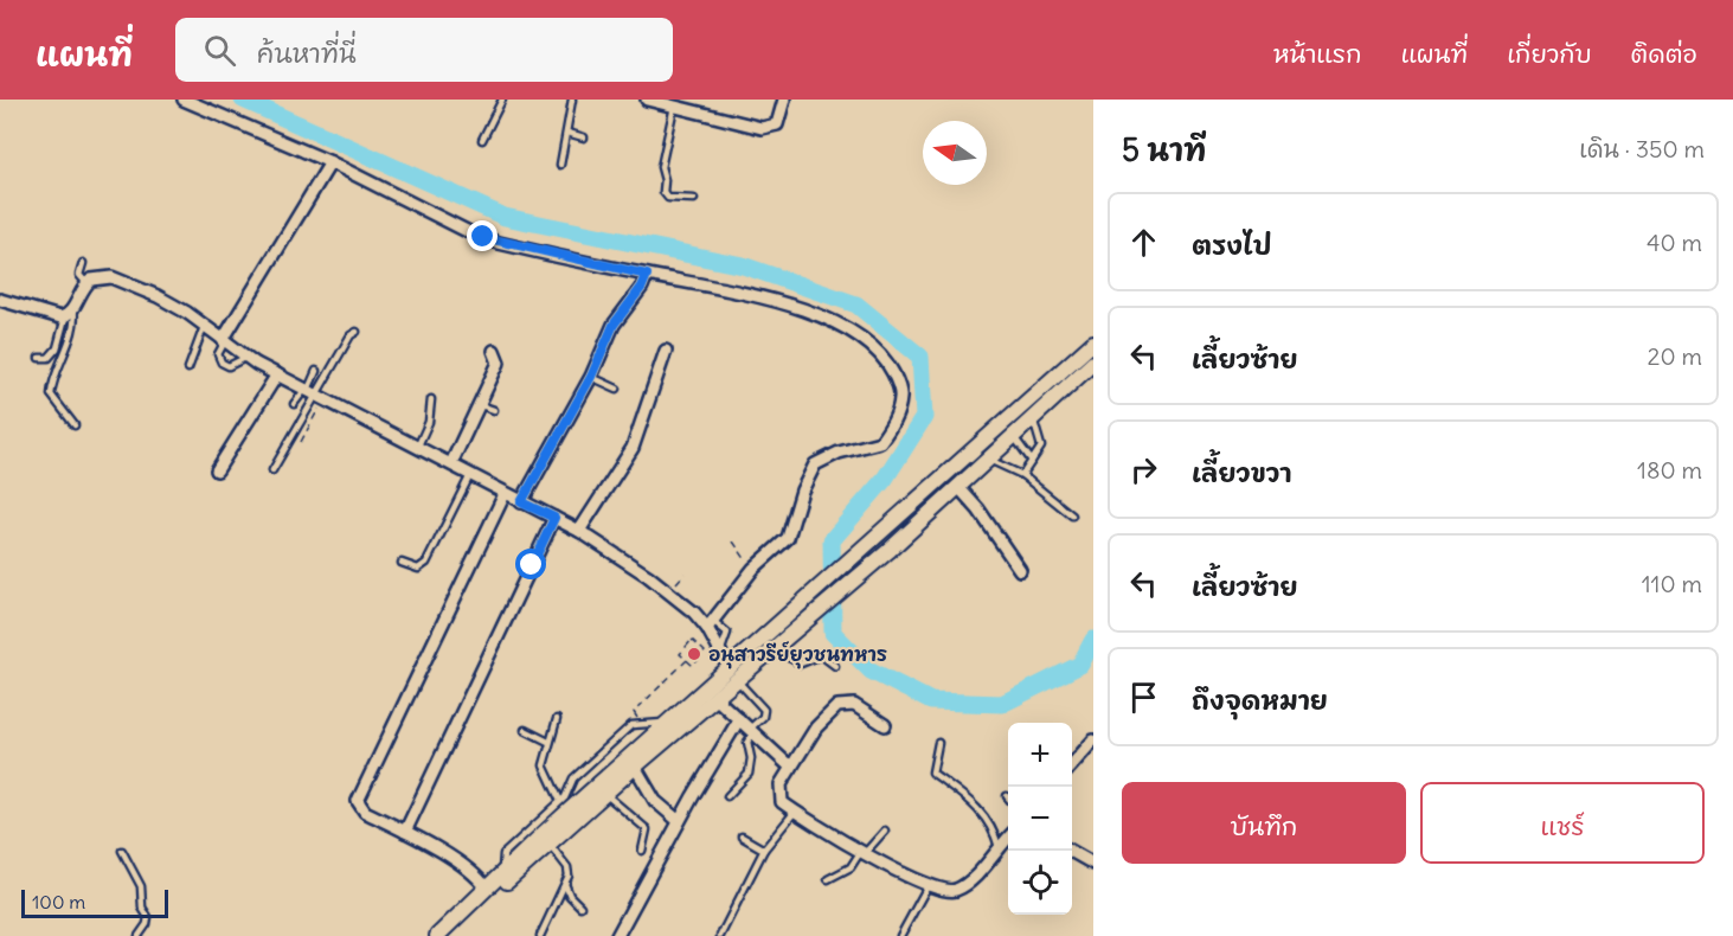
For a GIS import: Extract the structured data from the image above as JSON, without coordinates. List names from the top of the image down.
{
  "places": ["อนุสาวรีย์ยุวชนทหาร"],
  "scale_bar": "100 m",
  "north": "left",
  "page": {
    "header": "แผนที่",
    "search": "ค้นหาที่นี่",
    "nav": [
      "หน้าแรก",
      "แผนที่",
      "เกี่ยวกับ",
      "ติดต่อ"
    ],
    "heading": ["5 นาที", "เดิน · 350 m"],
    "list": [
      ["ตรงไป", "40 m"],
      ["เลี้ยวซ้าย", "20 m"],
      ["เลี้ยวขวา", "180 m"],
      ["เลี้ยวซ้าย", "110 m"],
      "ถึงจุดหมาย"
    ],
    "map_buttons": ["+", "−"],
    "buttons": ["บันทึก", "แชร์"],
    "scale": "100 m"
  }
}
